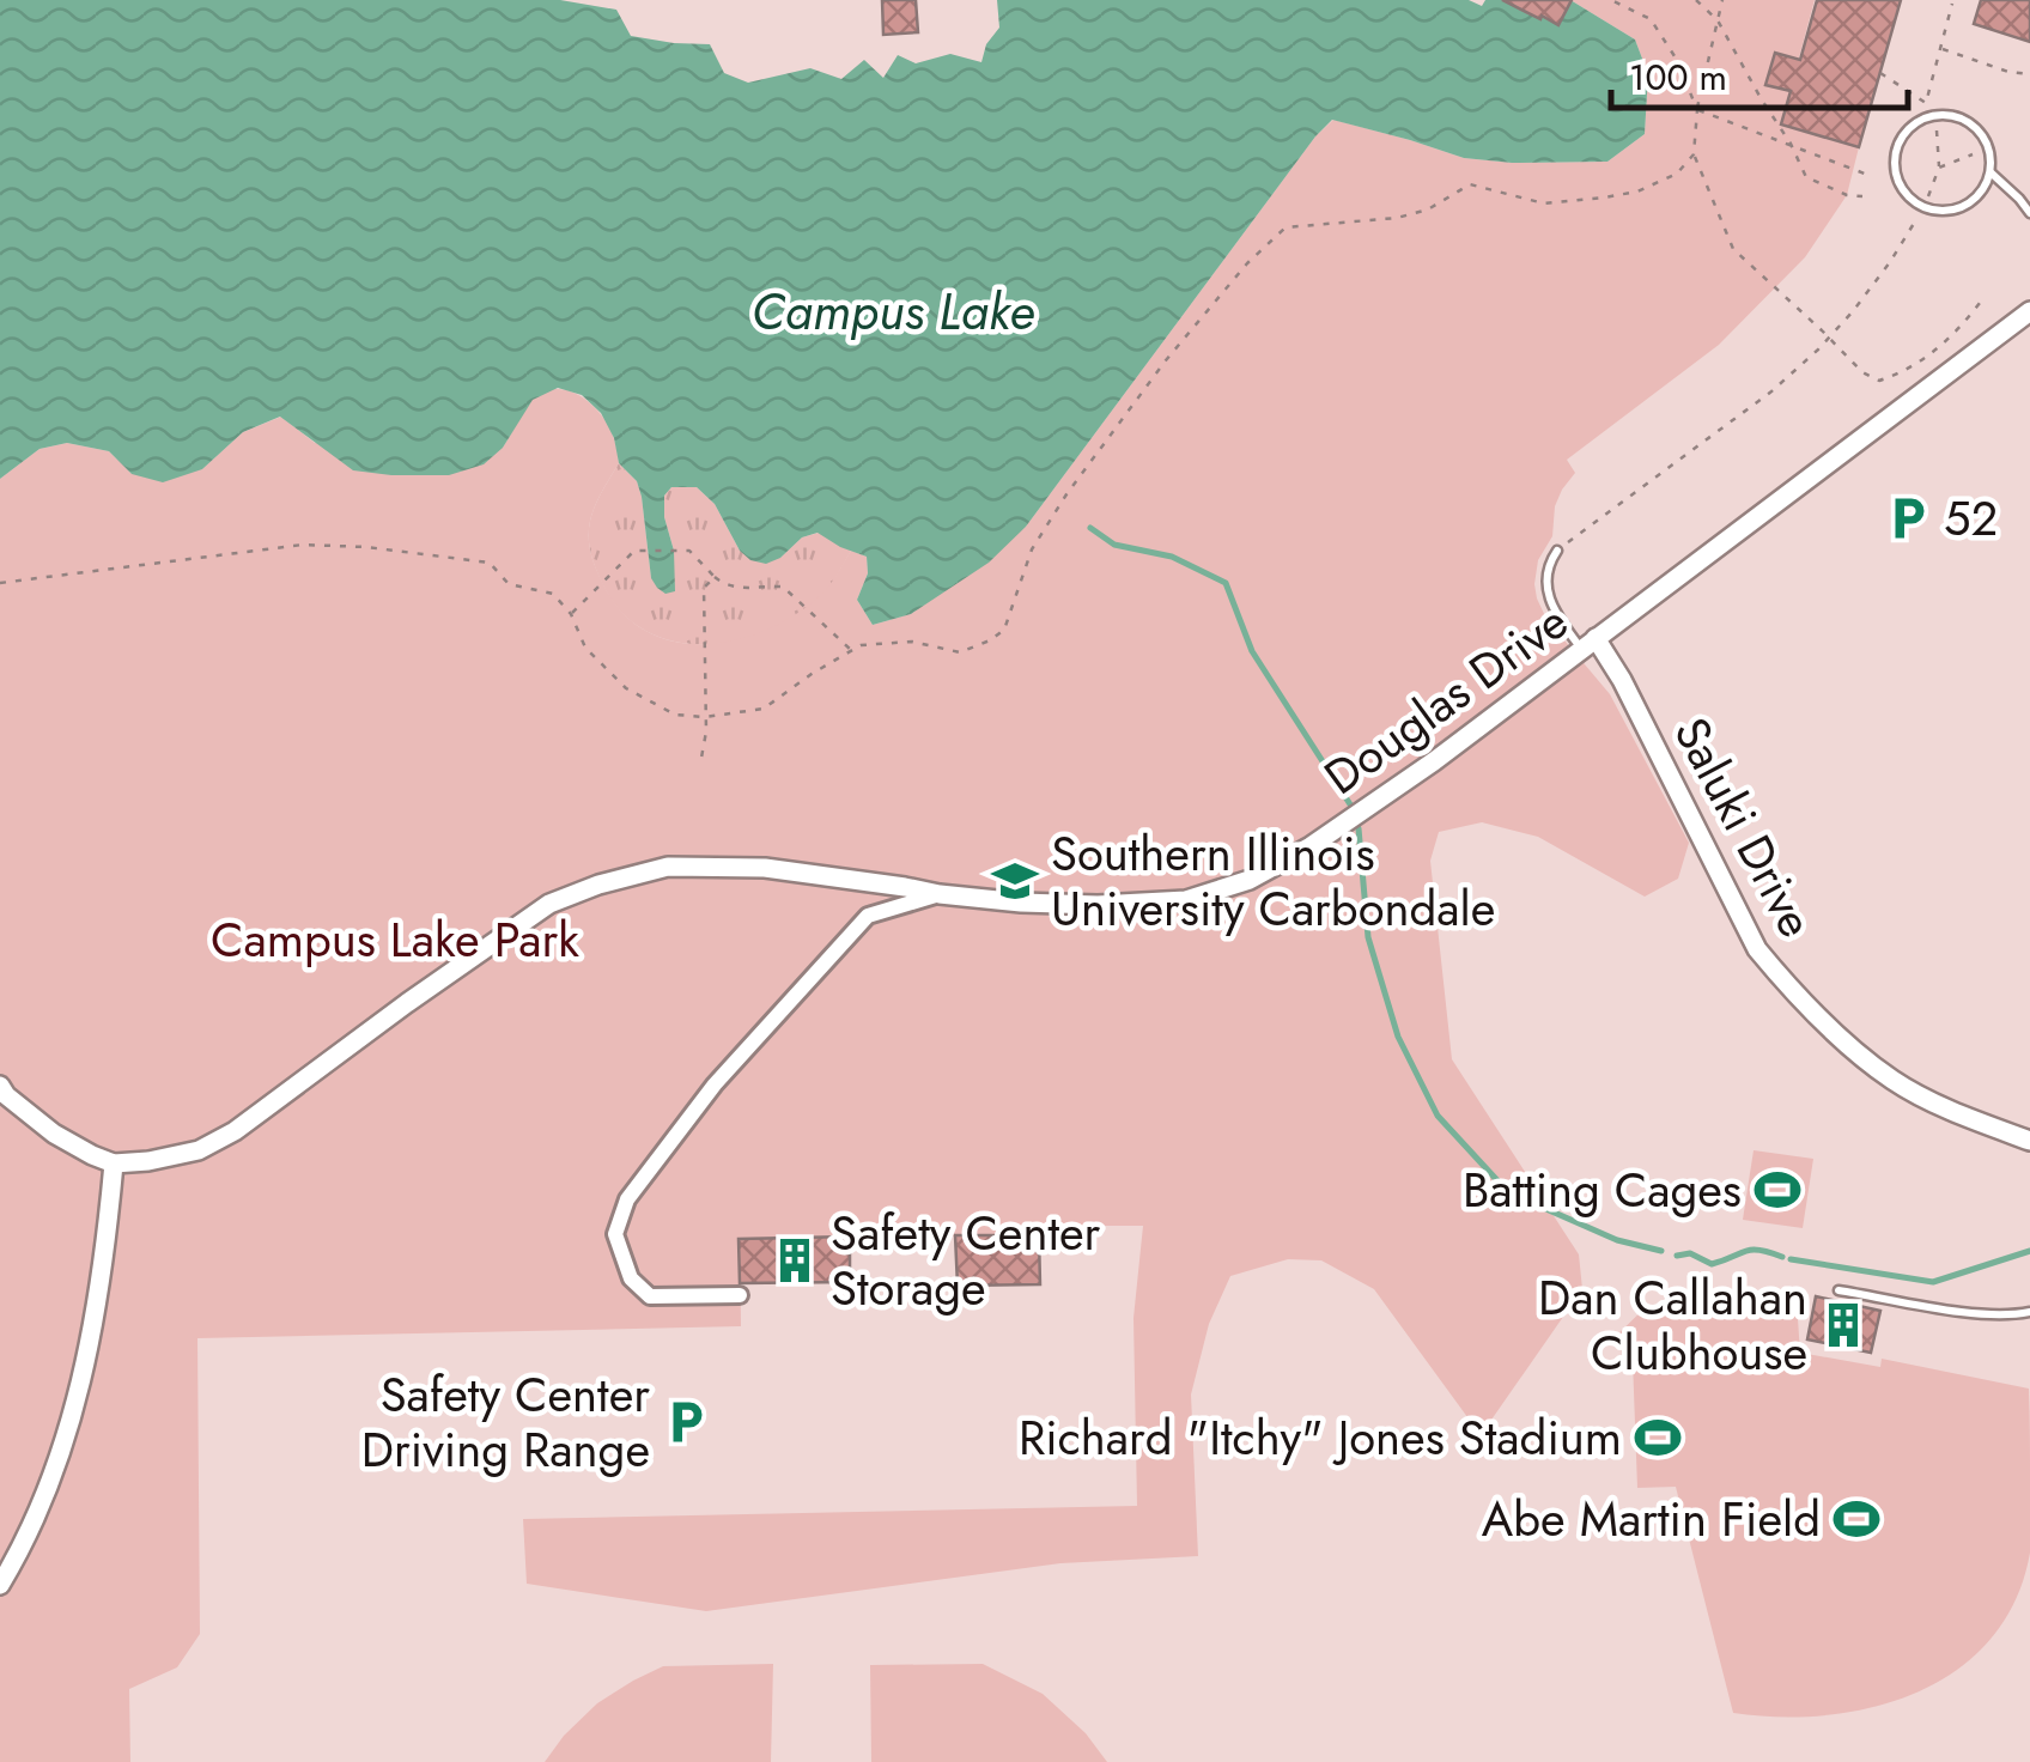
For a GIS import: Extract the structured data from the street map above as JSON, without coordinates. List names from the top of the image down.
{
  "streets": {
    "street": ["Douglas Drive", "Saluki Drive"]
  },
  "crossings": [
    ["Douglas Drive", "Saluki Drive"]
  ],
  "water": ["Campus Lake"],
  "parks": ["Campus Lake Park"],
  "places": {
    "parking": ["52", "Safety Center Driving Range"],
    "school or university": ["Southern Illinois University Carbondale"],
    "sports": ["Batting Cages", "Richard \"Itchy\" Jones Stadium", "Abe Martin Field"],
    "building": ["Safety Center Storage", "Dan Callahan Clubhouse"]
  },
  "scale_bar": "100 m"
}
